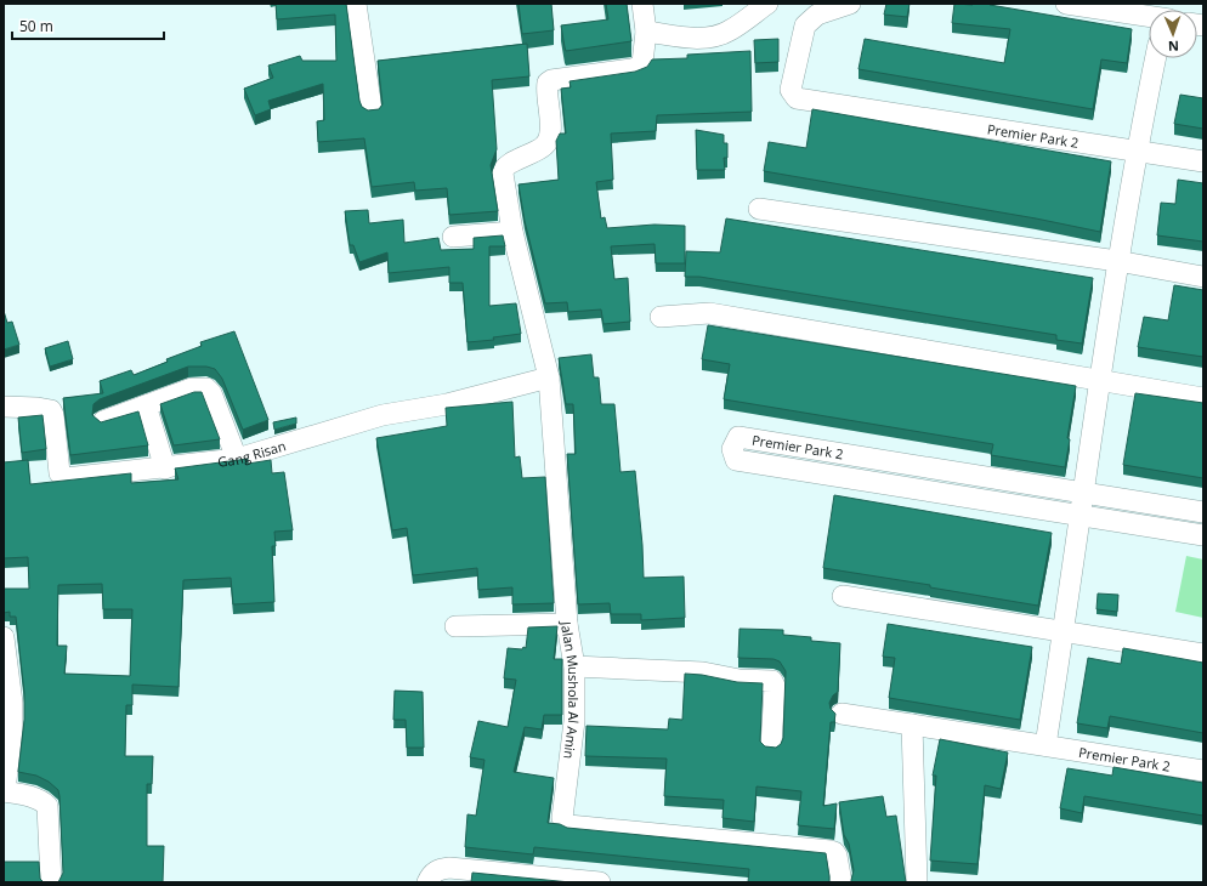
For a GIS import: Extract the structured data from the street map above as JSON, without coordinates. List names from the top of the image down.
{
  "streets": {
    "street": ["Premier Park 2", "Gang Risan", "Jalan Mushola Al Amin"]
  },
  "crossings": [
    ["Gang Risan", "Jalan Mushola Al Amin"]
  ],
  "scale_bar": "50 m",
  "north": "bottom"
}
